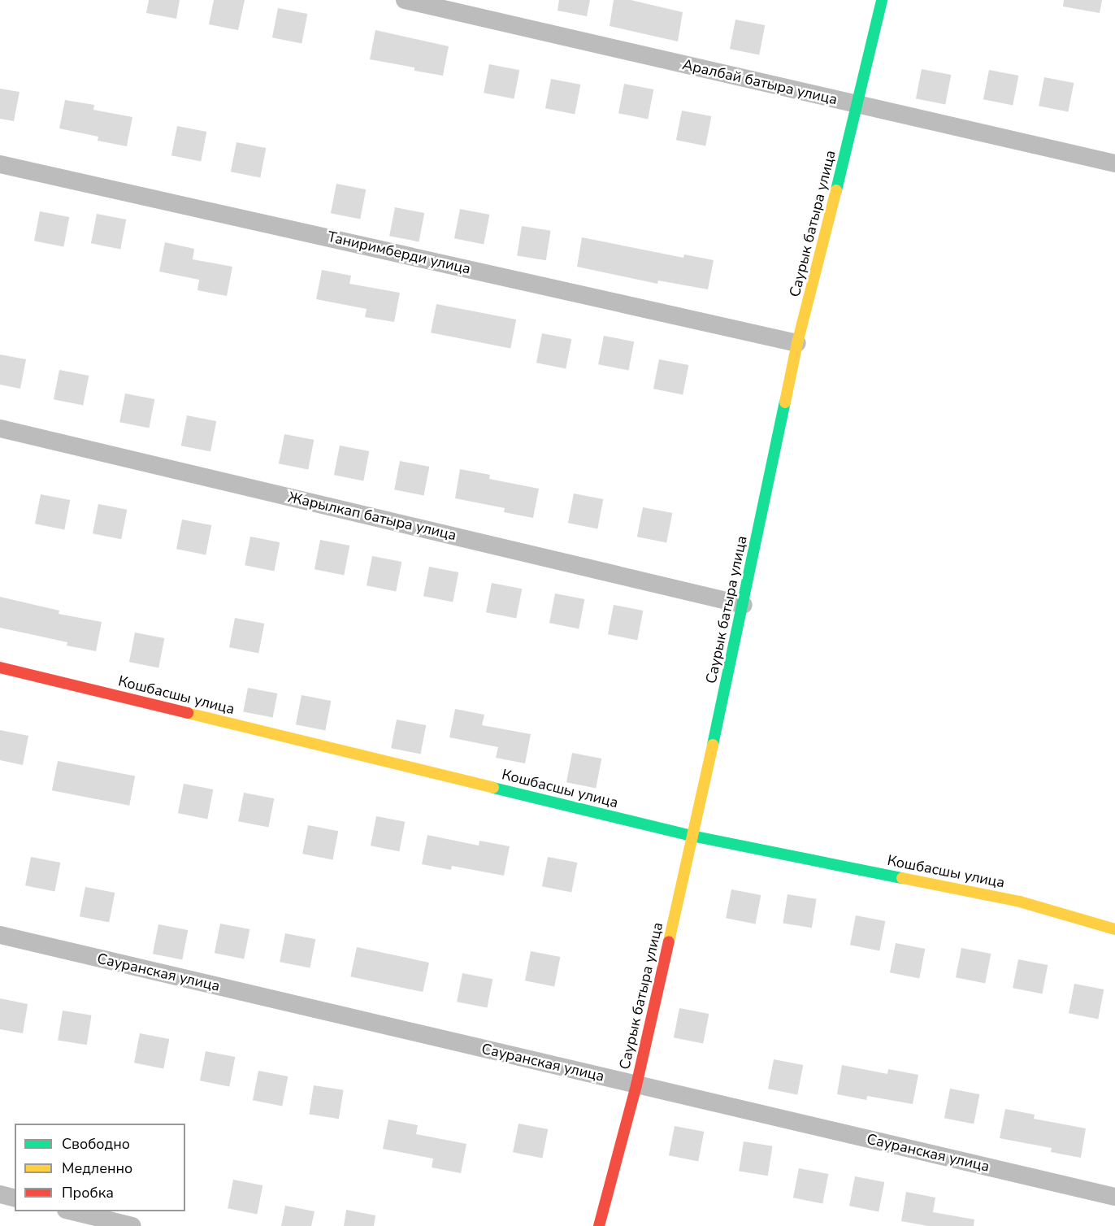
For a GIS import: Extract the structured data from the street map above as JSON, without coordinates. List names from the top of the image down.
{
  "streets": {
    "street": [
      "Аралбай батыра улица",
      "Саурык батыра улица",
      "Таниримберди улица",
      "Жарылкап батыра улица",
      "Кошбасшы улица",
      "Сауранская улица"
    ]
  },
  "crossings": [
    ["Аралбай батыра улица", "Саурык батыра улица"],
    ["Саурык батыра улица", "Таниримберди улица"],
    ["Саурык батыра улица", "Жарылкап батыра улица"],
    ["Саурык батыра улица", "Кошбасшы улица"],
    ["Саурык батыра улица", "Сауранская улица"]
  ],
  "legend": ["Свободно", "Медленно", "Пробка"]
}
